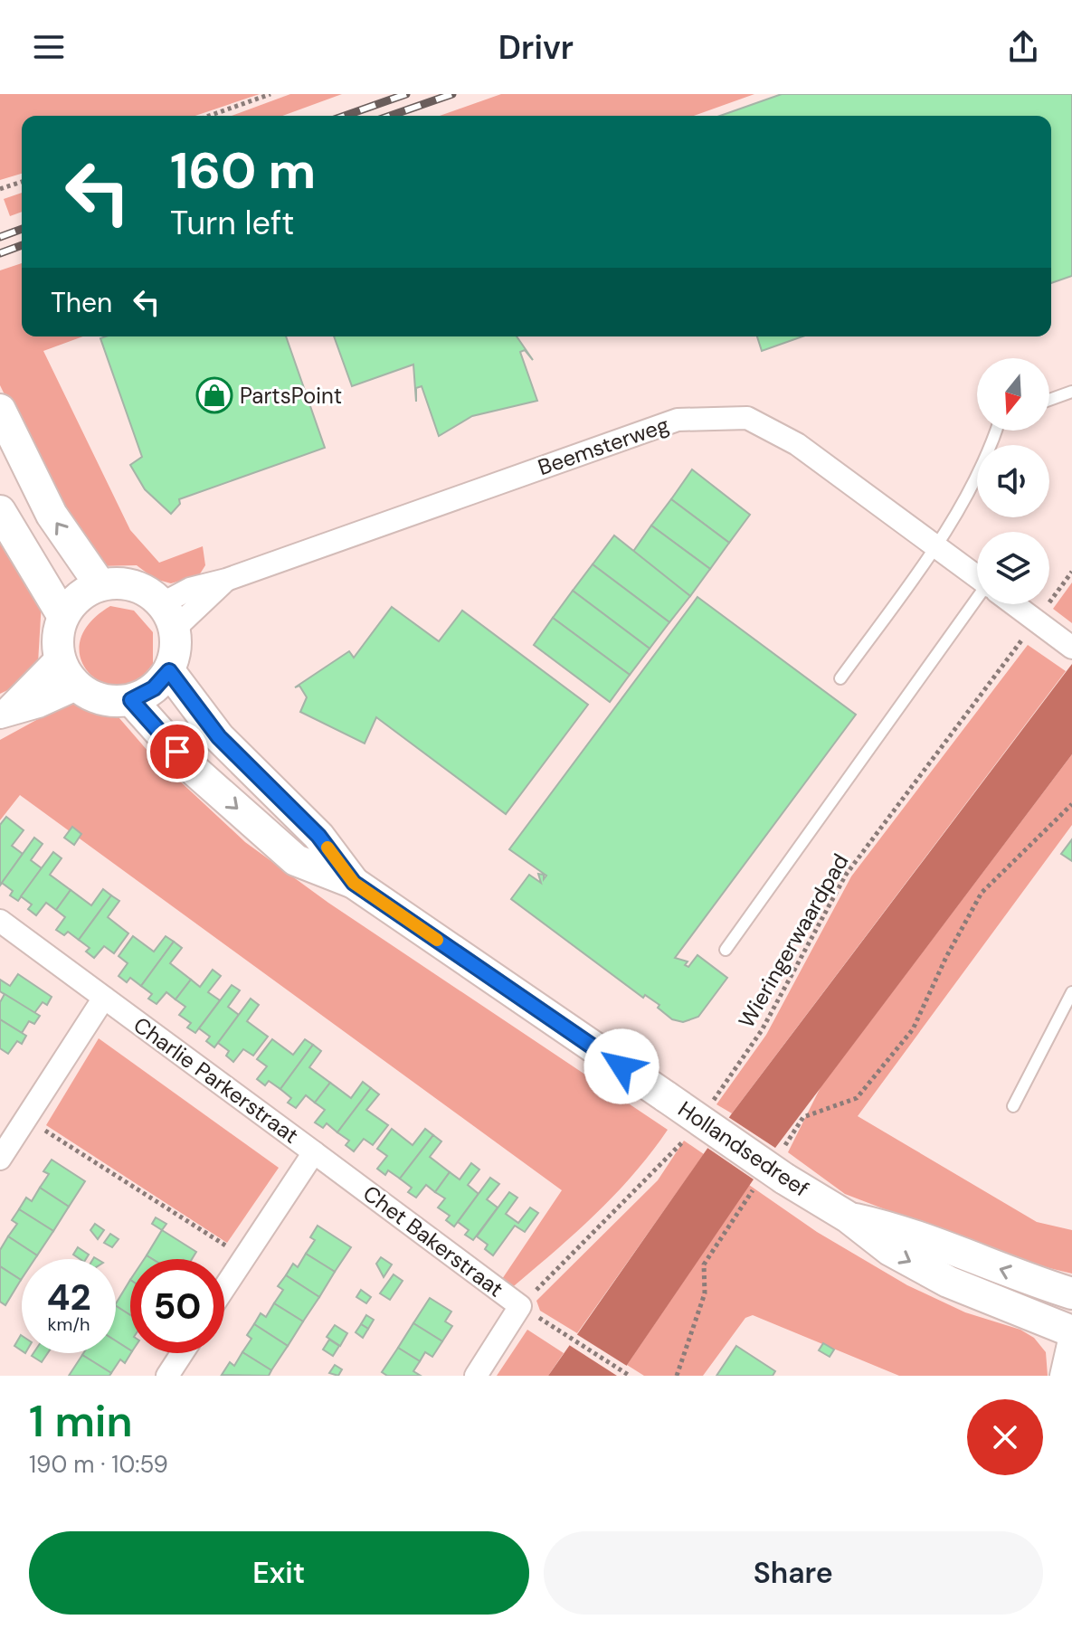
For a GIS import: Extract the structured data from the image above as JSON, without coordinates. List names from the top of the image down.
{
  "streets": {
    "main road": ["Hollandsedreef"],
    "street": ["Beemsterweg", "Charlie Parkerstraat", "Chet Bakerstraat"],
    "path": ["Wieringerwaardpad"]
  },
  "crossings": [
    ["Beemsterweg", "Wieringerwaardpad"],
    ["Beemsterweg", "Hollandsedreef"],
    ["Charlie Parkerstraat", "Chet Bakerstraat"]
  ],
  "places": {
    "shop": ["PartsPoint"]
  },
  "north": "bottom",
  "page": {
    "header": "Drivr",
    "turn": ["160 m", "Turn left"],
    "then": "Then",
    "speed": "42 km/h",
    "limit": "50",
    "heading": ["1 min", "190 m · 10:59"],
    "buttons": ["Exit", "Share"]
  }
}
